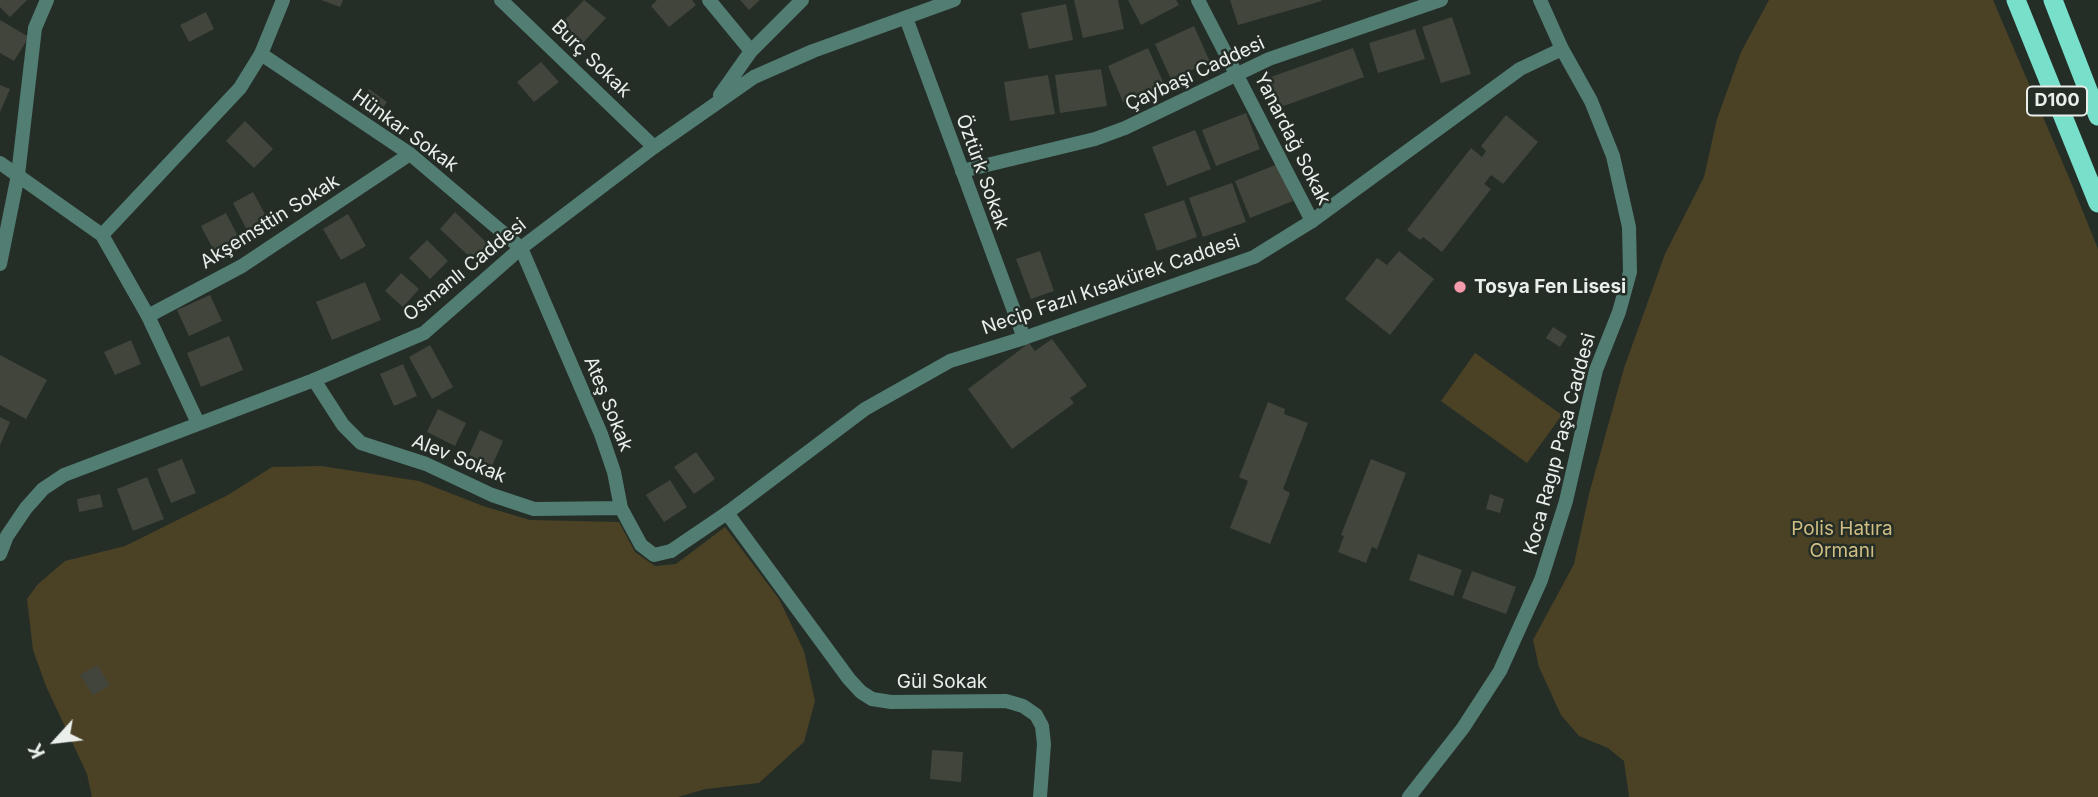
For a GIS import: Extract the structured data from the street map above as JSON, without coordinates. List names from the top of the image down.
{
  "streets": {
    "highway": ["D100"],
    "street": [
      "Burç Sokak",
      "Çaybaşı Caddesi",
      "Hünkar Sokak",
      "Yanardağ Sokak",
      "Öztürk Sokak",
      "Akşemsttin Sokak",
      "Osmanlı Caddesi",
      "Necip Fazıl Kısakürek Caddesi",
      "Ateş Sokak",
      "Koca Ragıp Paşa Caddesi",
      "Alev Sokak",
      "Gül Sokak"
    ]
  },
  "crossings": [
    ["Burç Sokak", "Osmanlı Caddesi"],
    ["Çaybaşı Caddesi", "Yanardağ Sokak"],
    ["Çaybaşı Caddesi", "Öztürk Sokak"],
    ["Hünkar Sokak", "Akşemsttin Sokak"],
    ["Hünkar Sokak", "Osmanlı Caddesi"],
    ["Hünkar Sokak", "Ateş Sokak"],
    ["Yanardağ Sokak", "Necip Fazıl Kısakürek Caddesi"],
    ["Öztürk Sokak", "Osmanlı Caddesi"],
    ["Öztürk Sokak", "Necip Fazıl Kısakürek Caddesi"],
    ["Osmanlı Caddesi", "Ateş Sokak"],
    ["Osmanlı Caddesi", "Alev Sokak"],
    ["Necip Fazıl Kısakürek Caddesi", "Ateş Sokak"],
    ["Necip Fazıl Kısakürek Caddesi", "Koca Ragıp Paşa Caddesi"],
    ["Necip Fazıl Kısakürek Caddesi", "Gül Sokak"],
    ["Ateş Sokak", "Alev Sokak"]
  ],
  "parks": ["Polis Hatıra Ormanı"],
  "places": ["Tosya Fen Lisesi"],
  "north": "bottom left"
}
